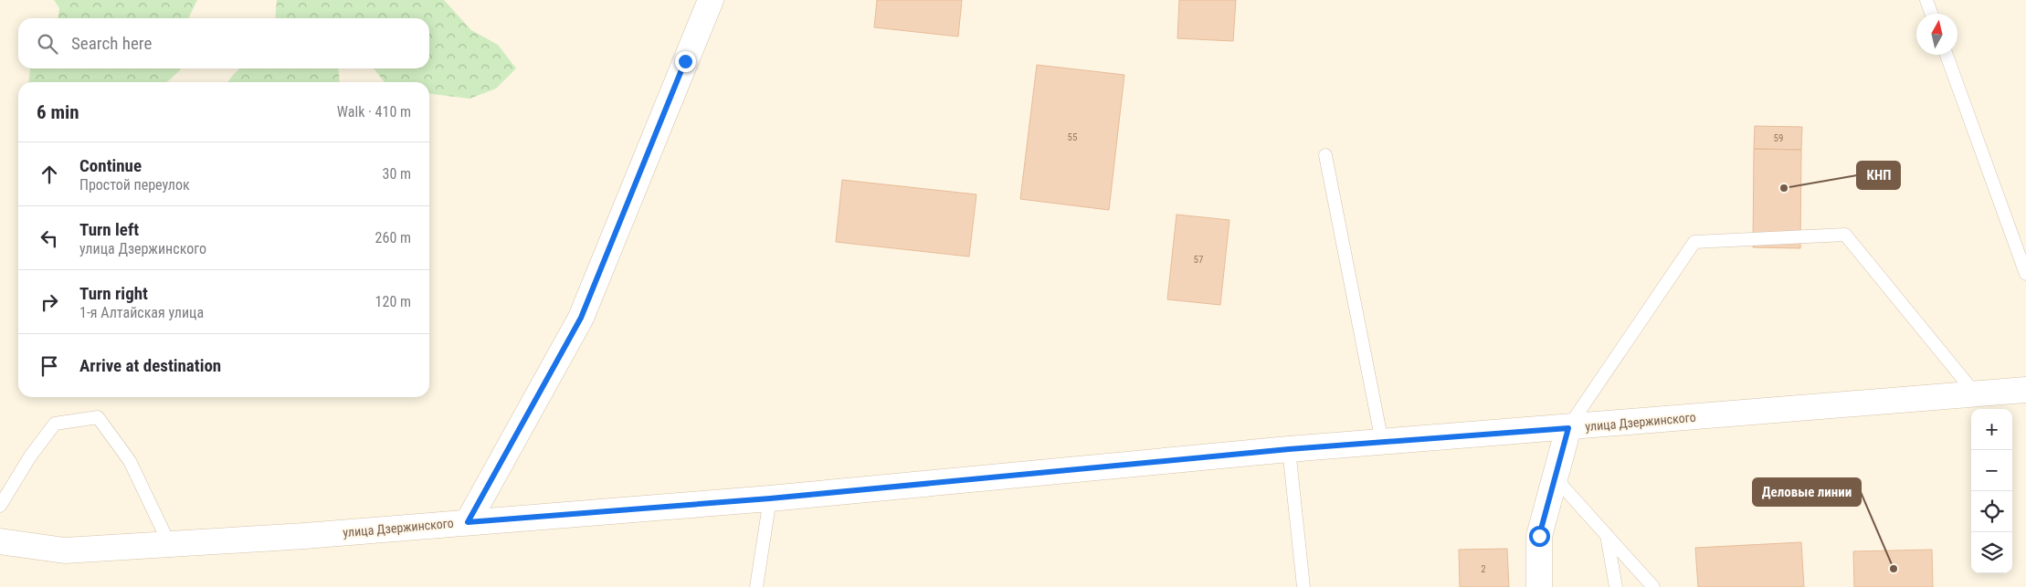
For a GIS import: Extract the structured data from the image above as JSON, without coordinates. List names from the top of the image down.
{
  "streets": {
    "main road": ["улица Дзержинского"]
  },
  "places": ["КНП", "Деловые линии"],
  "house_numbers": [
    "55",
    "59",
    "57",
    "2"
  ],
  "north": "top",
  "page": {
    "search": "Search here",
    "heading": ["6 min", "Walk · 410 m"],
    "list": [
      ["Continue", "Простой переулок", "30 m"],
      ["Turn left", "улица Дзержинского", "260 m"],
      ["Turn right", "1-я Алтайская улица", "120 m"],
      "Arrive at destination"
    ],
    "map_buttons": ["+", "−"]
  }
}
